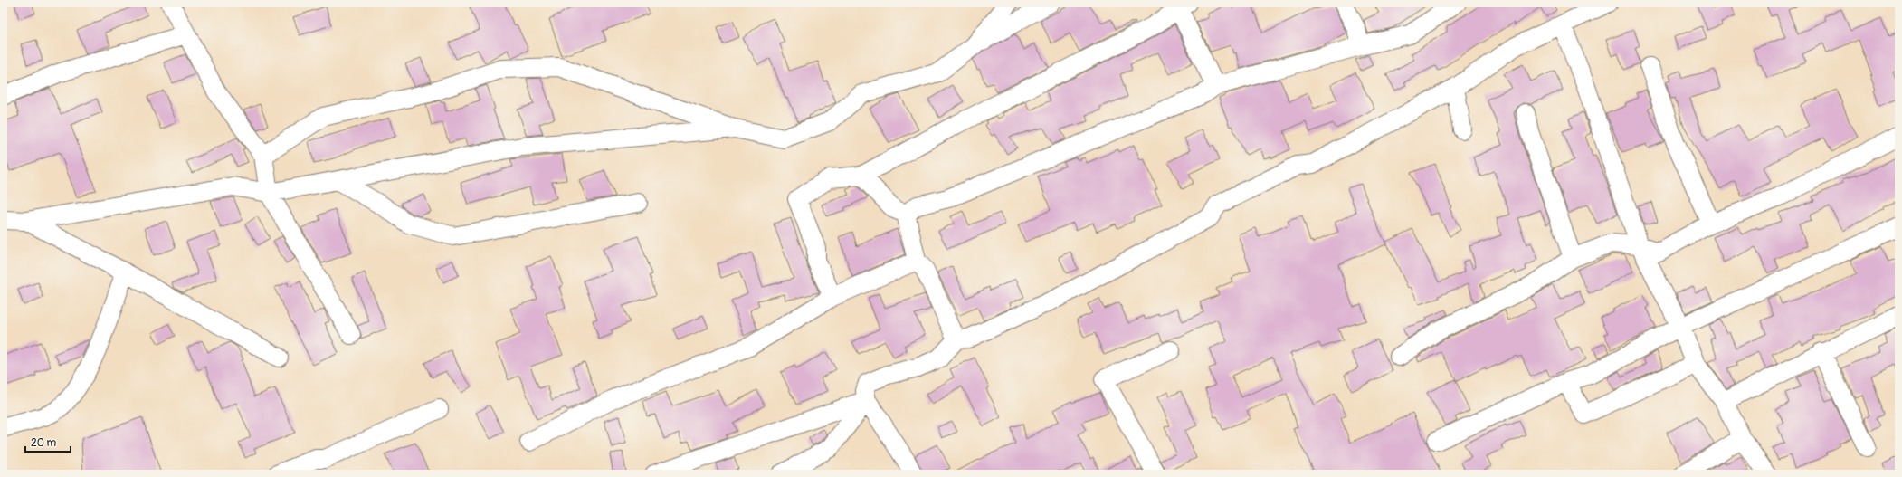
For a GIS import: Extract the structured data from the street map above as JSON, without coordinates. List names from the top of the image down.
{
  "scale_bar": "20 m"
}
